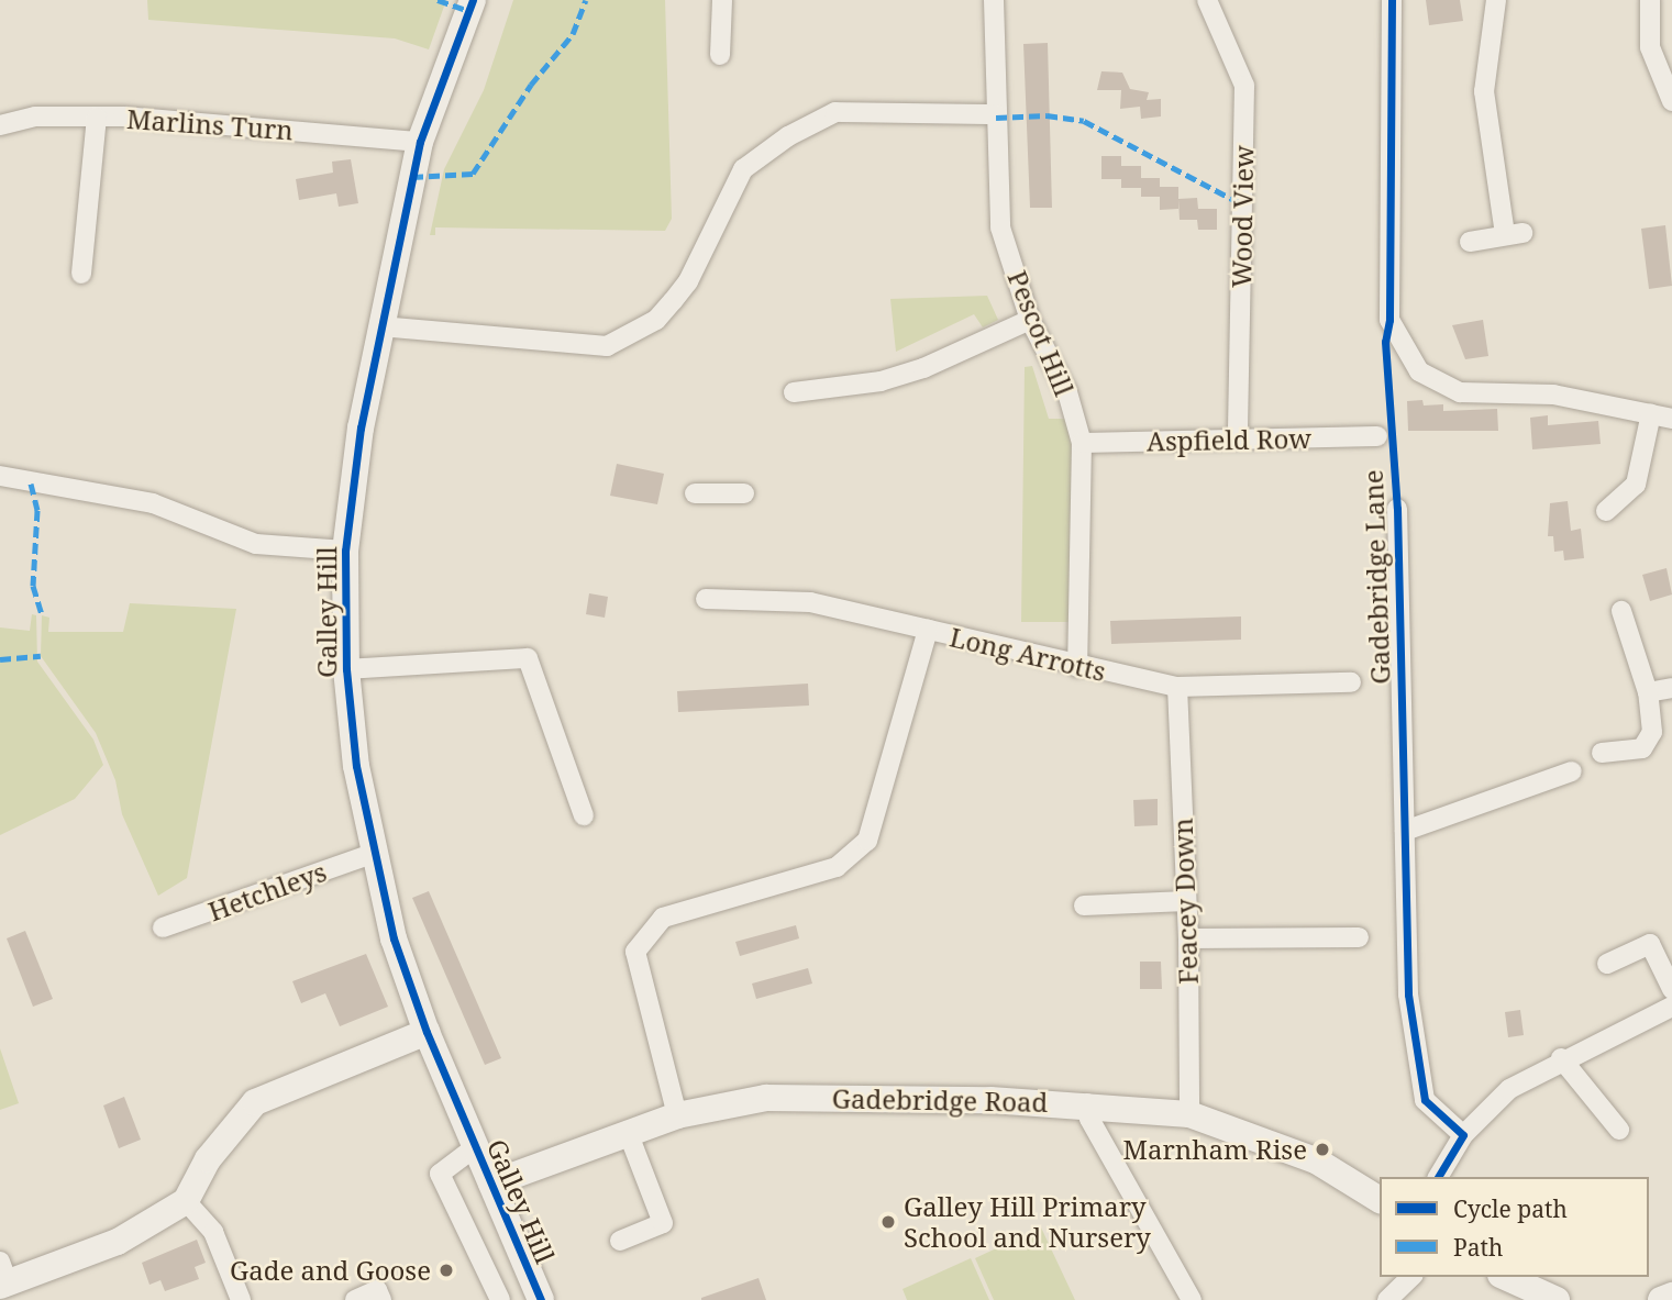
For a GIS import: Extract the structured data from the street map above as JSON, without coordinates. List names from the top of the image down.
{
  "streets": {
    "street": [
      "Marlins Turn",
      "Wood View",
      "Pescot Hill",
      "Aspfield Row",
      "Gadebridge Lane",
      "Galley Hill",
      "Long Arrotts",
      "Hetchleys",
      "Feacey Down",
      "Gadebridge Road"
    ]
  },
  "crossings": [
    ["Marlins Turn", "Galley Hill"],
    ["Wood View", "Aspfield Row"],
    ["Pescot Hill", "Aspfield Row"],
    ["Pescot Hill", "Long Arrotts"],
    ["Galley Hill", "Hetchleys"],
    ["Galley Hill", "Gadebridge Road"],
    ["Long Arrotts", "Feacey Down"],
    ["Feacey Down", "Gadebridge Road"]
  ],
  "places": ["Marnham Rise", "Galley Hill Primary School and Nursery", "Gade and Goose"],
  "legend": ["Cycle path", "Path"]
}
